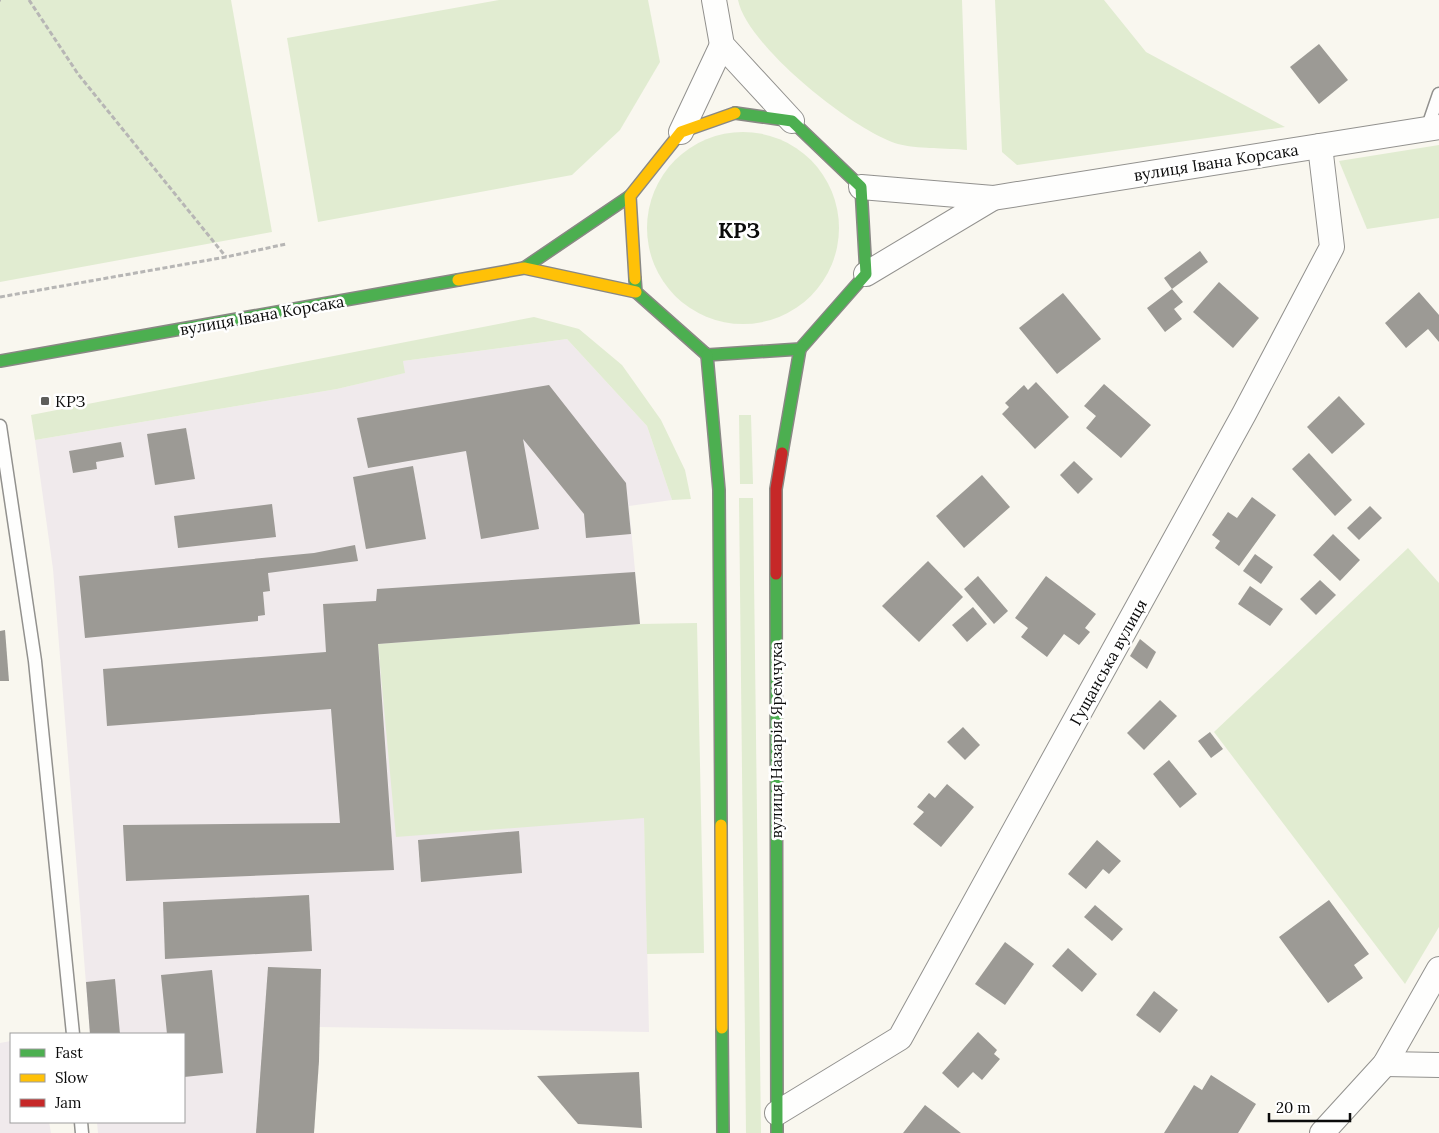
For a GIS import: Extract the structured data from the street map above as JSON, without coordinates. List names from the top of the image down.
{
  "streets": {
    "street": ["вулиця Івана Корсака", "Гущанська вулиця", "вулиця Назарія Яремчука"]
  },
  "crossings": [
    ["вулиця Івана Корсака", "Гущанська вулиця"],
    ["Гущанська вулиця", "вулиця Назарія Яремчука"]
  ],
  "districts": ["КРЗ"],
  "places": {
    "transit": ["КРЗ"]
  },
  "legend": ["Fast", "Slow", "Jam"],
  "scale_bar": "20 m"
}
